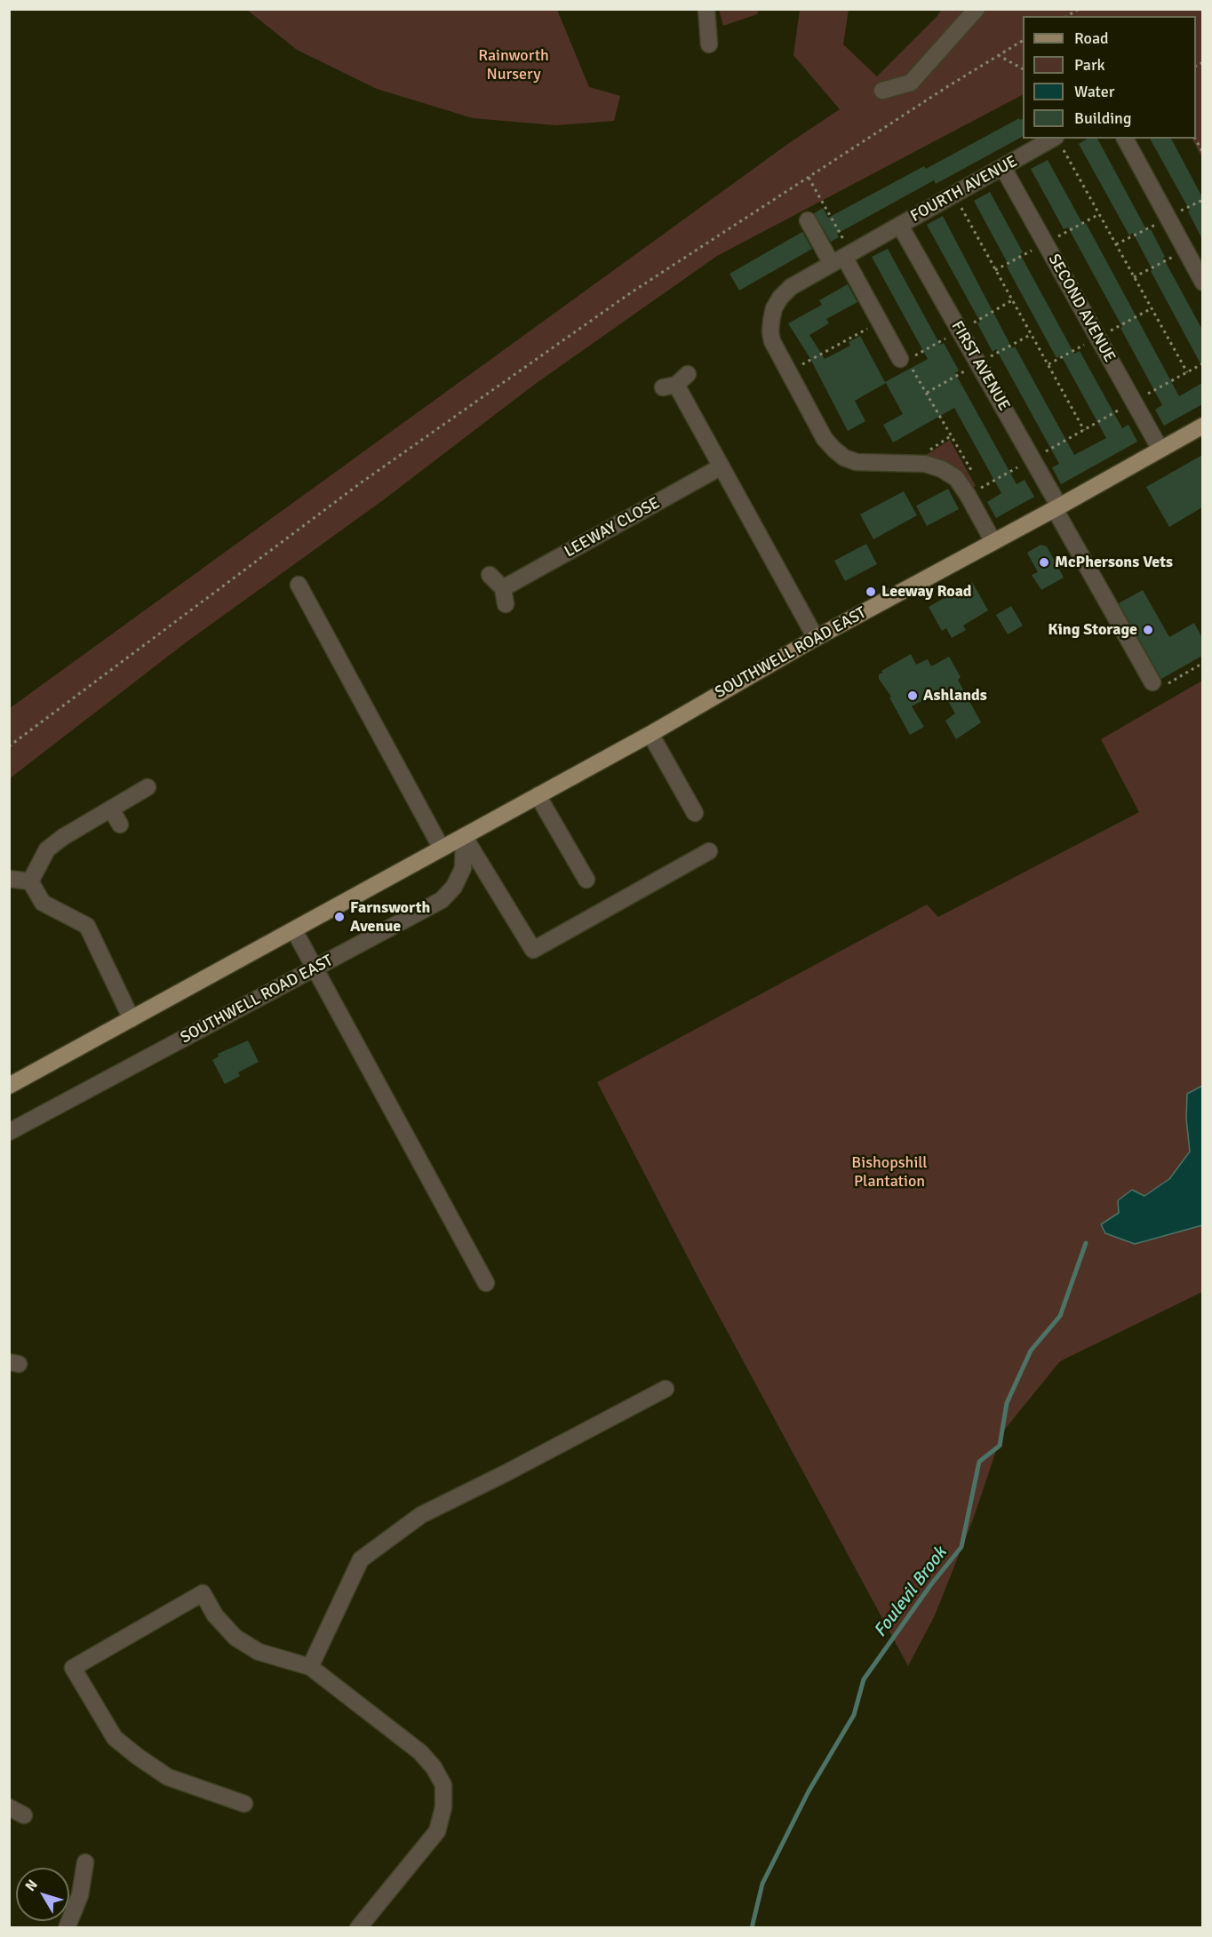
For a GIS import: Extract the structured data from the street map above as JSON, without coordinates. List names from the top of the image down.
{
  "streets": {
    "main road": ["SOUTHWELL ROAD EAST"],
    "street": [
      "FOURTH AVENUE",
      "SECOND AVENUE",
      "FIRST AVENUE",
      "LEEWAY CLOSE"
    ]
  },
  "crossings": [
    ["FOURTH AVENUE", "SECOND AVENUE"],
    ["FOURTH AVENUE", "FIRST AVENUE"],
    ["FOURTH AVENUE", "SOUTHWELL ROAD EAST"],
    ["SECOND AVENUE", "SOUTHWELL ROAD EAST"],
    ["FIRST AVENUE", "SOUTHWELL ROAD EAST"]
  ],
  "water": ["Foulevil Brook"],
  "parks": ["Rainworth Nursery", "Bishopshill Plantation"],
  "places": [
    "McPhersons Vets",
    "Leeway Road",
    "King Storage",
    "Ashlands",
    "Farnsworth Avenue"
  ],
  "legend": [
    "Road",
    "Park",
    "Water",
    "Building"
  ],
  "north": "top left"
}
